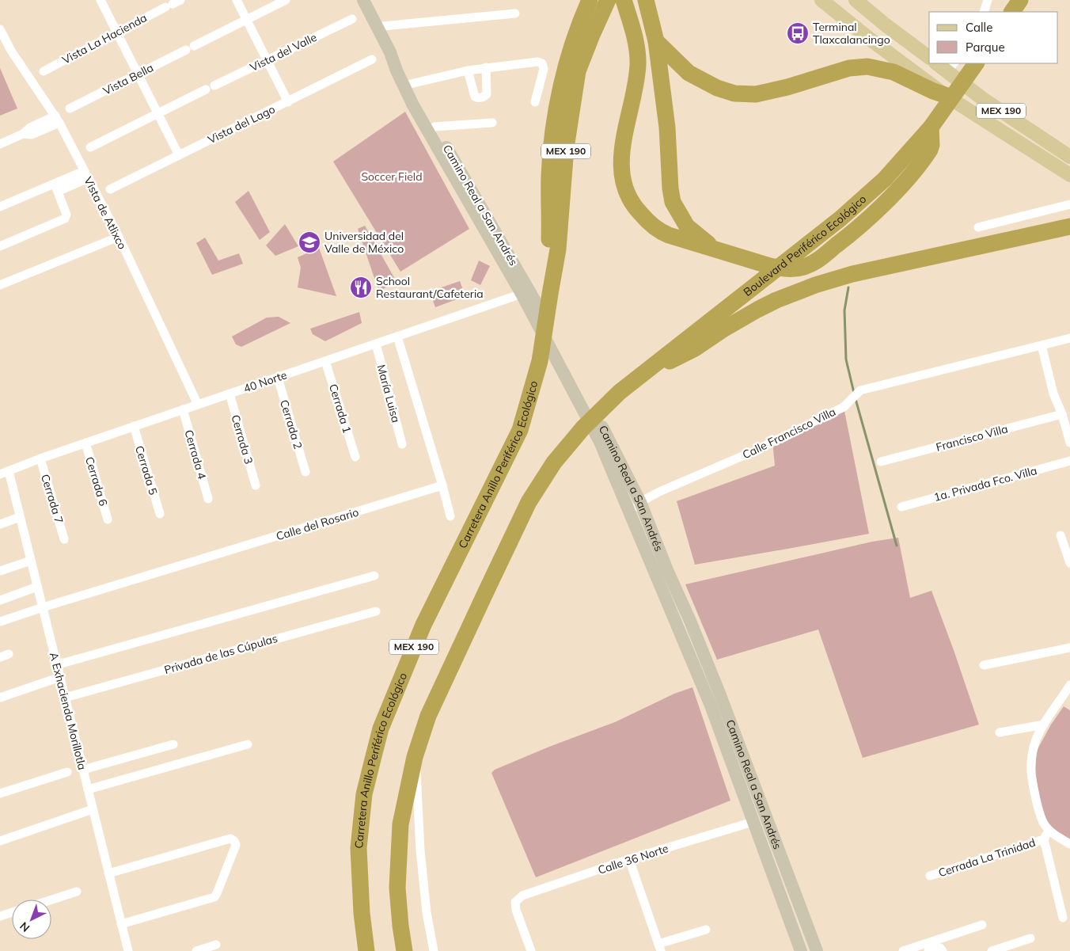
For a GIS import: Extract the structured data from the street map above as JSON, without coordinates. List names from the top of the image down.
{
  "streets": {
    "highway": ["MEX 190", "Boulevard Periférico Ecológico", "Carretera Anillo Periférico Ecológico"],
    "main road": ["Camino Real a San Andrés"],
    "street": [
      "Vista La Hacienda",
      "Vista del Valle",
      "Vista Bella",
      "Vista del Lago",
      "Vista de Atlixco",
      "40 Norte",
      "María Luisa",
      "Cerrada 1",
      "Cerrada 2",
      "Calle Francisco Villa",
      "Francisco Villa",
      "Cerrada 3",
      "Cerrada 4",
      "Cerrada 5",
      "Cerrada 6",
      "1a. Privada Fco. Villa",
      "Cerrada 7",
      "Calle del Rosario",
      "Privada de las Cúpulas",
      "A Exhacienda Morillotla",
      "Cerrada La Trinidad",
      "Calle 36 Norte"
    ]
  },
  "crossings": [
    ["MEX 190", "Boulevard Periférico Ecológico"],
    ["MEX 190", "Carretera Anillo Periférico Ecológico"],
    ["Camino Real a San Andrés", "40 Norte"],
    ["Camino Real a San Andrés", "Calle Francisco Villa"],
    ["Camino Real a San Andrés", "Calle 36 Norte"],
    ["Vista de Atlixco", "40 Norte"],
    ["40 Norte", "María Luisa"],
    ["40 Norte", "Cerrada 1"],
    ["40 Norte", "Cerrada 2"],
    ["40 Norte", "Cerrada 3"],
    ["40 Norte", "Cerrada 4"],
    ["40 Norte", "Cerrada 5"],
    ["40 Norte", "Cerrada 6"],
    ["40 Norte", "Cerrada 7"],
    ["40 Norte", "A Exhacienda Morillotla"],
    ["Calle del Rosario", "A Exhacienda Morillotla"],
    ["Privada de las Cúpulas", "A Exhacienda Morillotla"]
  ],
  "parks": ["Soccer Field"],
  "places": {
    "bus stop": ["Terminal Tlaxcalancingo"],
    "school or university": ["Universidad del Valle de México"],
    "restaurant": ["School Restaurant/Cafeteria"]
  },
  "legend": ["Calle", "Parque"],
  "north": "bottom left"
}
